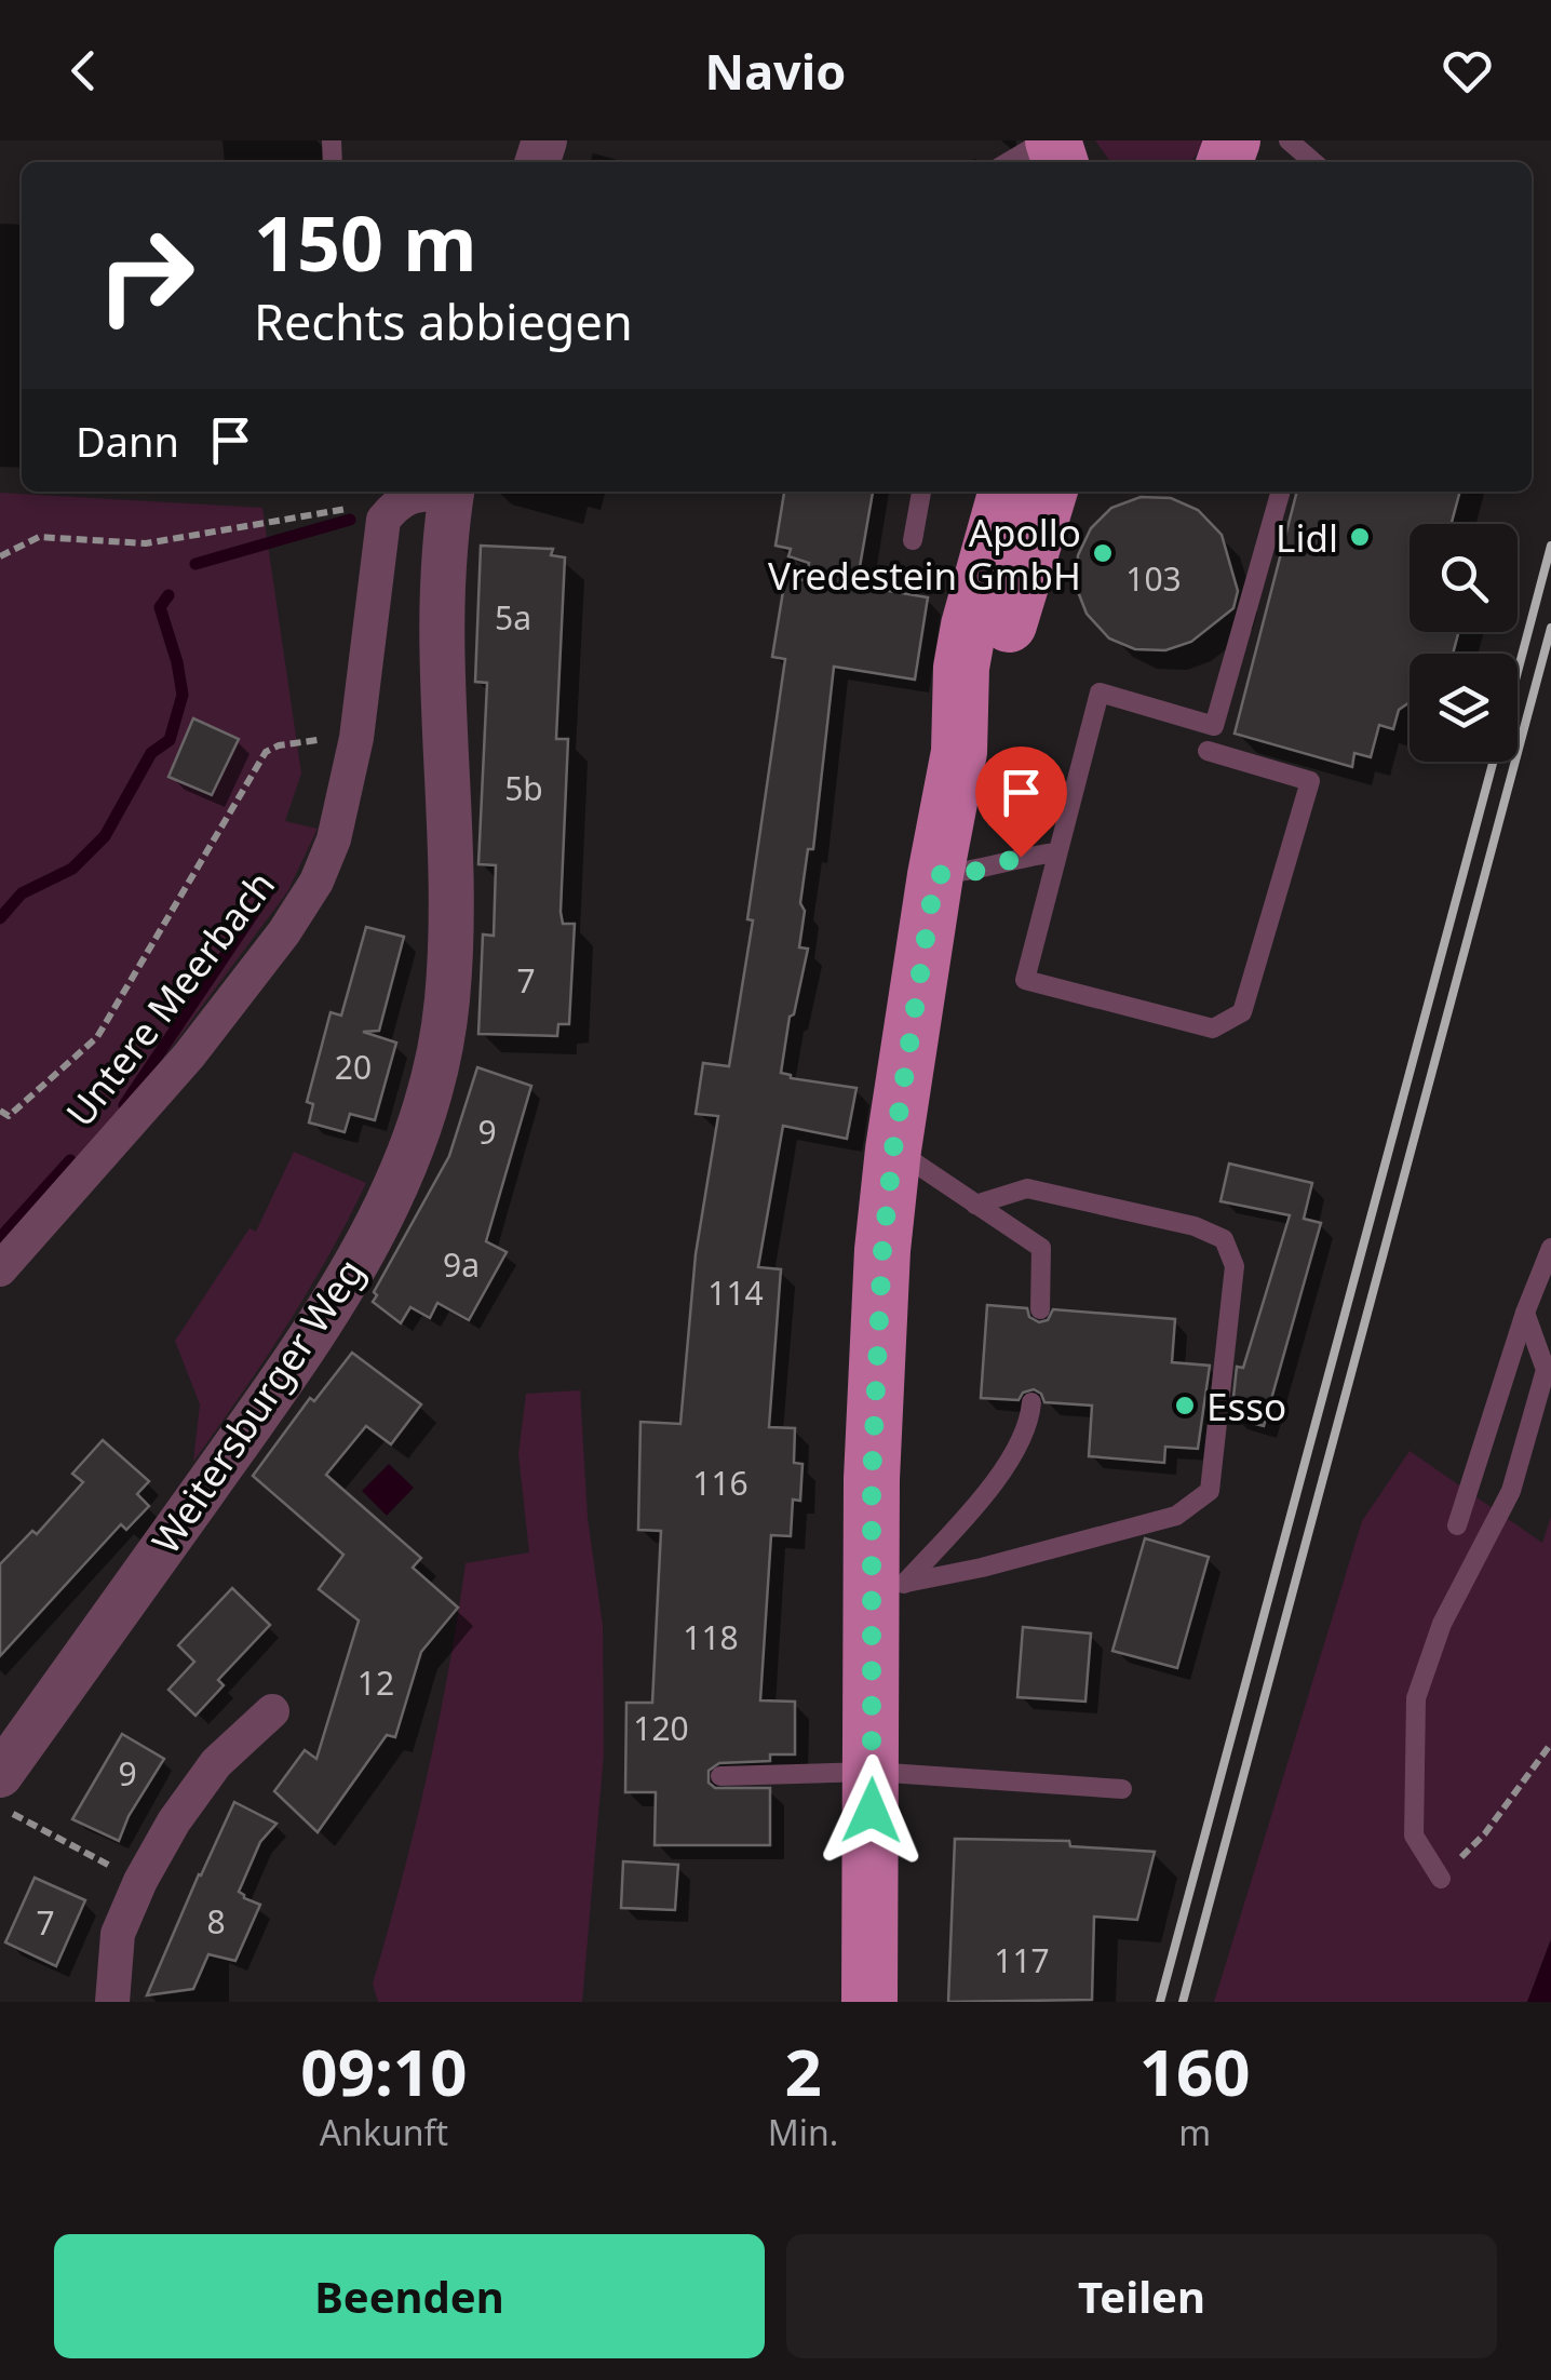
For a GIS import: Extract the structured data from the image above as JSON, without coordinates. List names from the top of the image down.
{
  "streets": {
    "street": ["Untere Meerbach", "Weitersburger Weg"]
  },
  "places": ["Lidl", "Apollo Vredestein GmbH", "Esso"],
  "house_numbers": [
    "103",
    "5a",
    "5b",
    "7",
    "20",
    "9",
    "9a",
    "114",
    "116",
    "118",
    "12",
    "120",
    "9",
    "8",
    "7",
    "117"
  ],
  "page": {
    "header": "Navio",
    "turn": ["150 m", "Rechts abbiegen"],
    "then": "Dann",
    "eta": [
      "09:10",
      "Ankunft",
      "2",
      "Min.",
      "160",
      "m"
    ],
    "buttons": ["Beenden", "Teilen"]
  }
}
